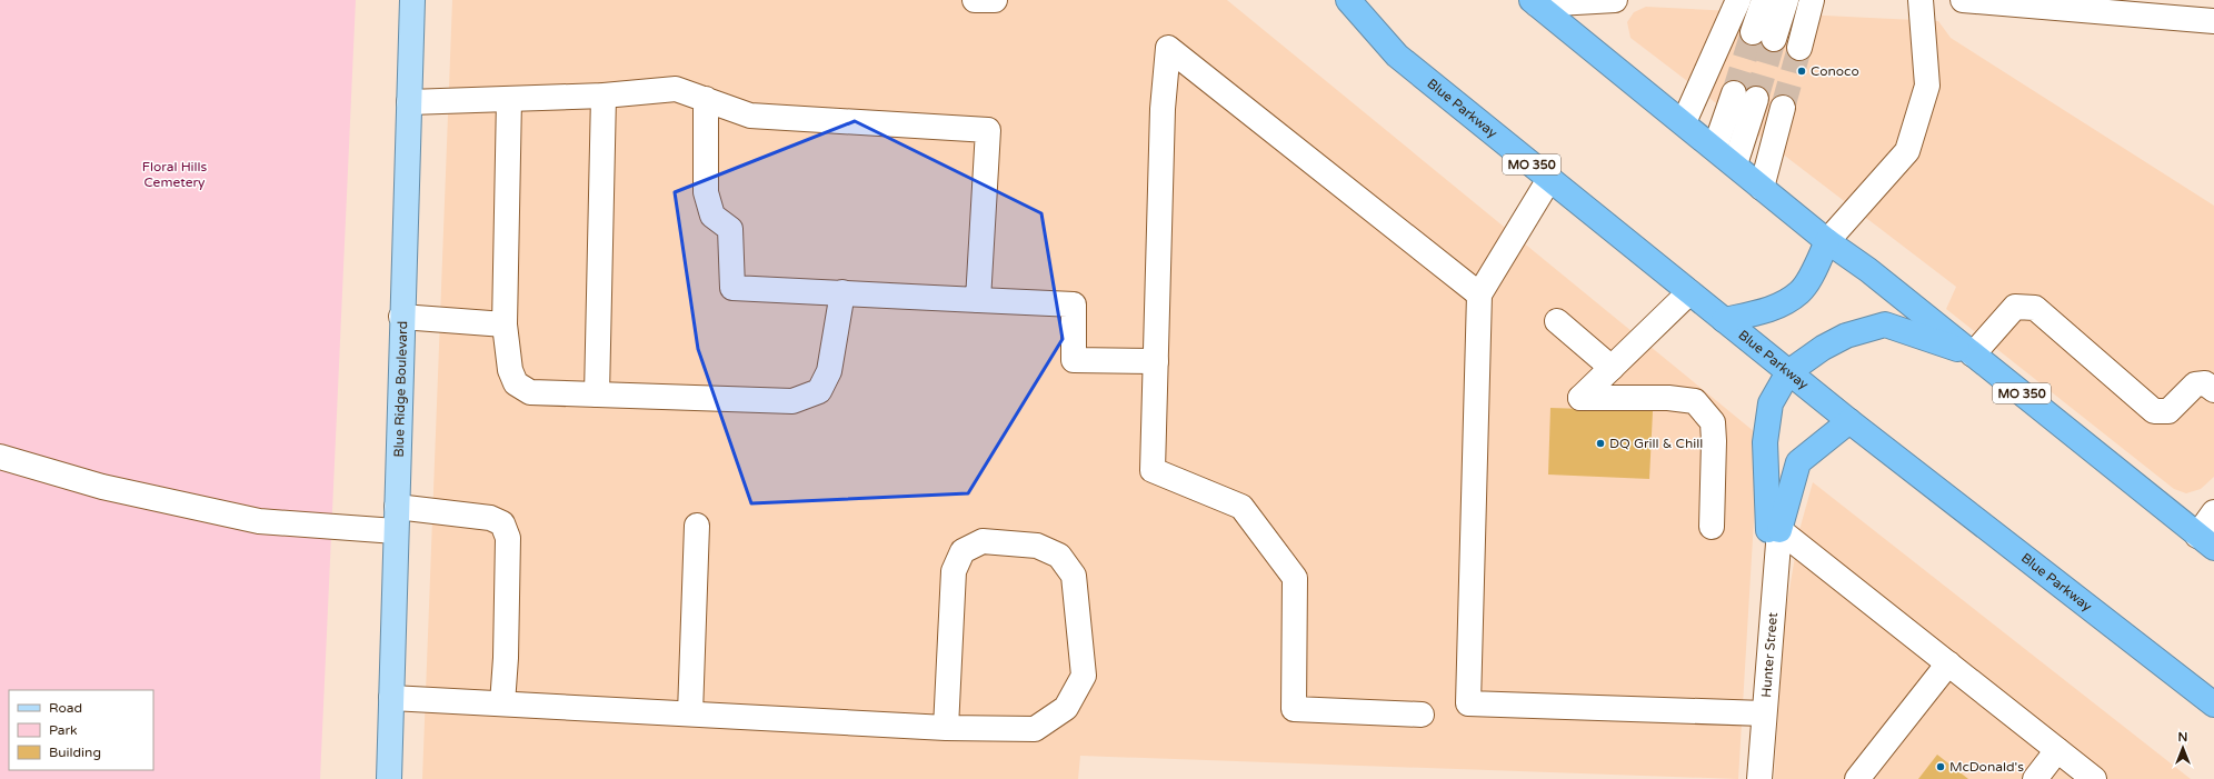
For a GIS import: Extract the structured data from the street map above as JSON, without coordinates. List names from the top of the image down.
{
  "streets": {
    "highway": ["Blue Parkway", "MO 350"],
    "main road": ["Blue Ridge Boulevard"],
    "street": ["Hunter Street"]
  },
  "parks": ["Floral Hills Cemetery"],
  "places": ["Conoco", "DQ Grill & Chill", "McDonald's"],
  "legend": ["Road", "Park", "Building"],
  "north": "top"
}
